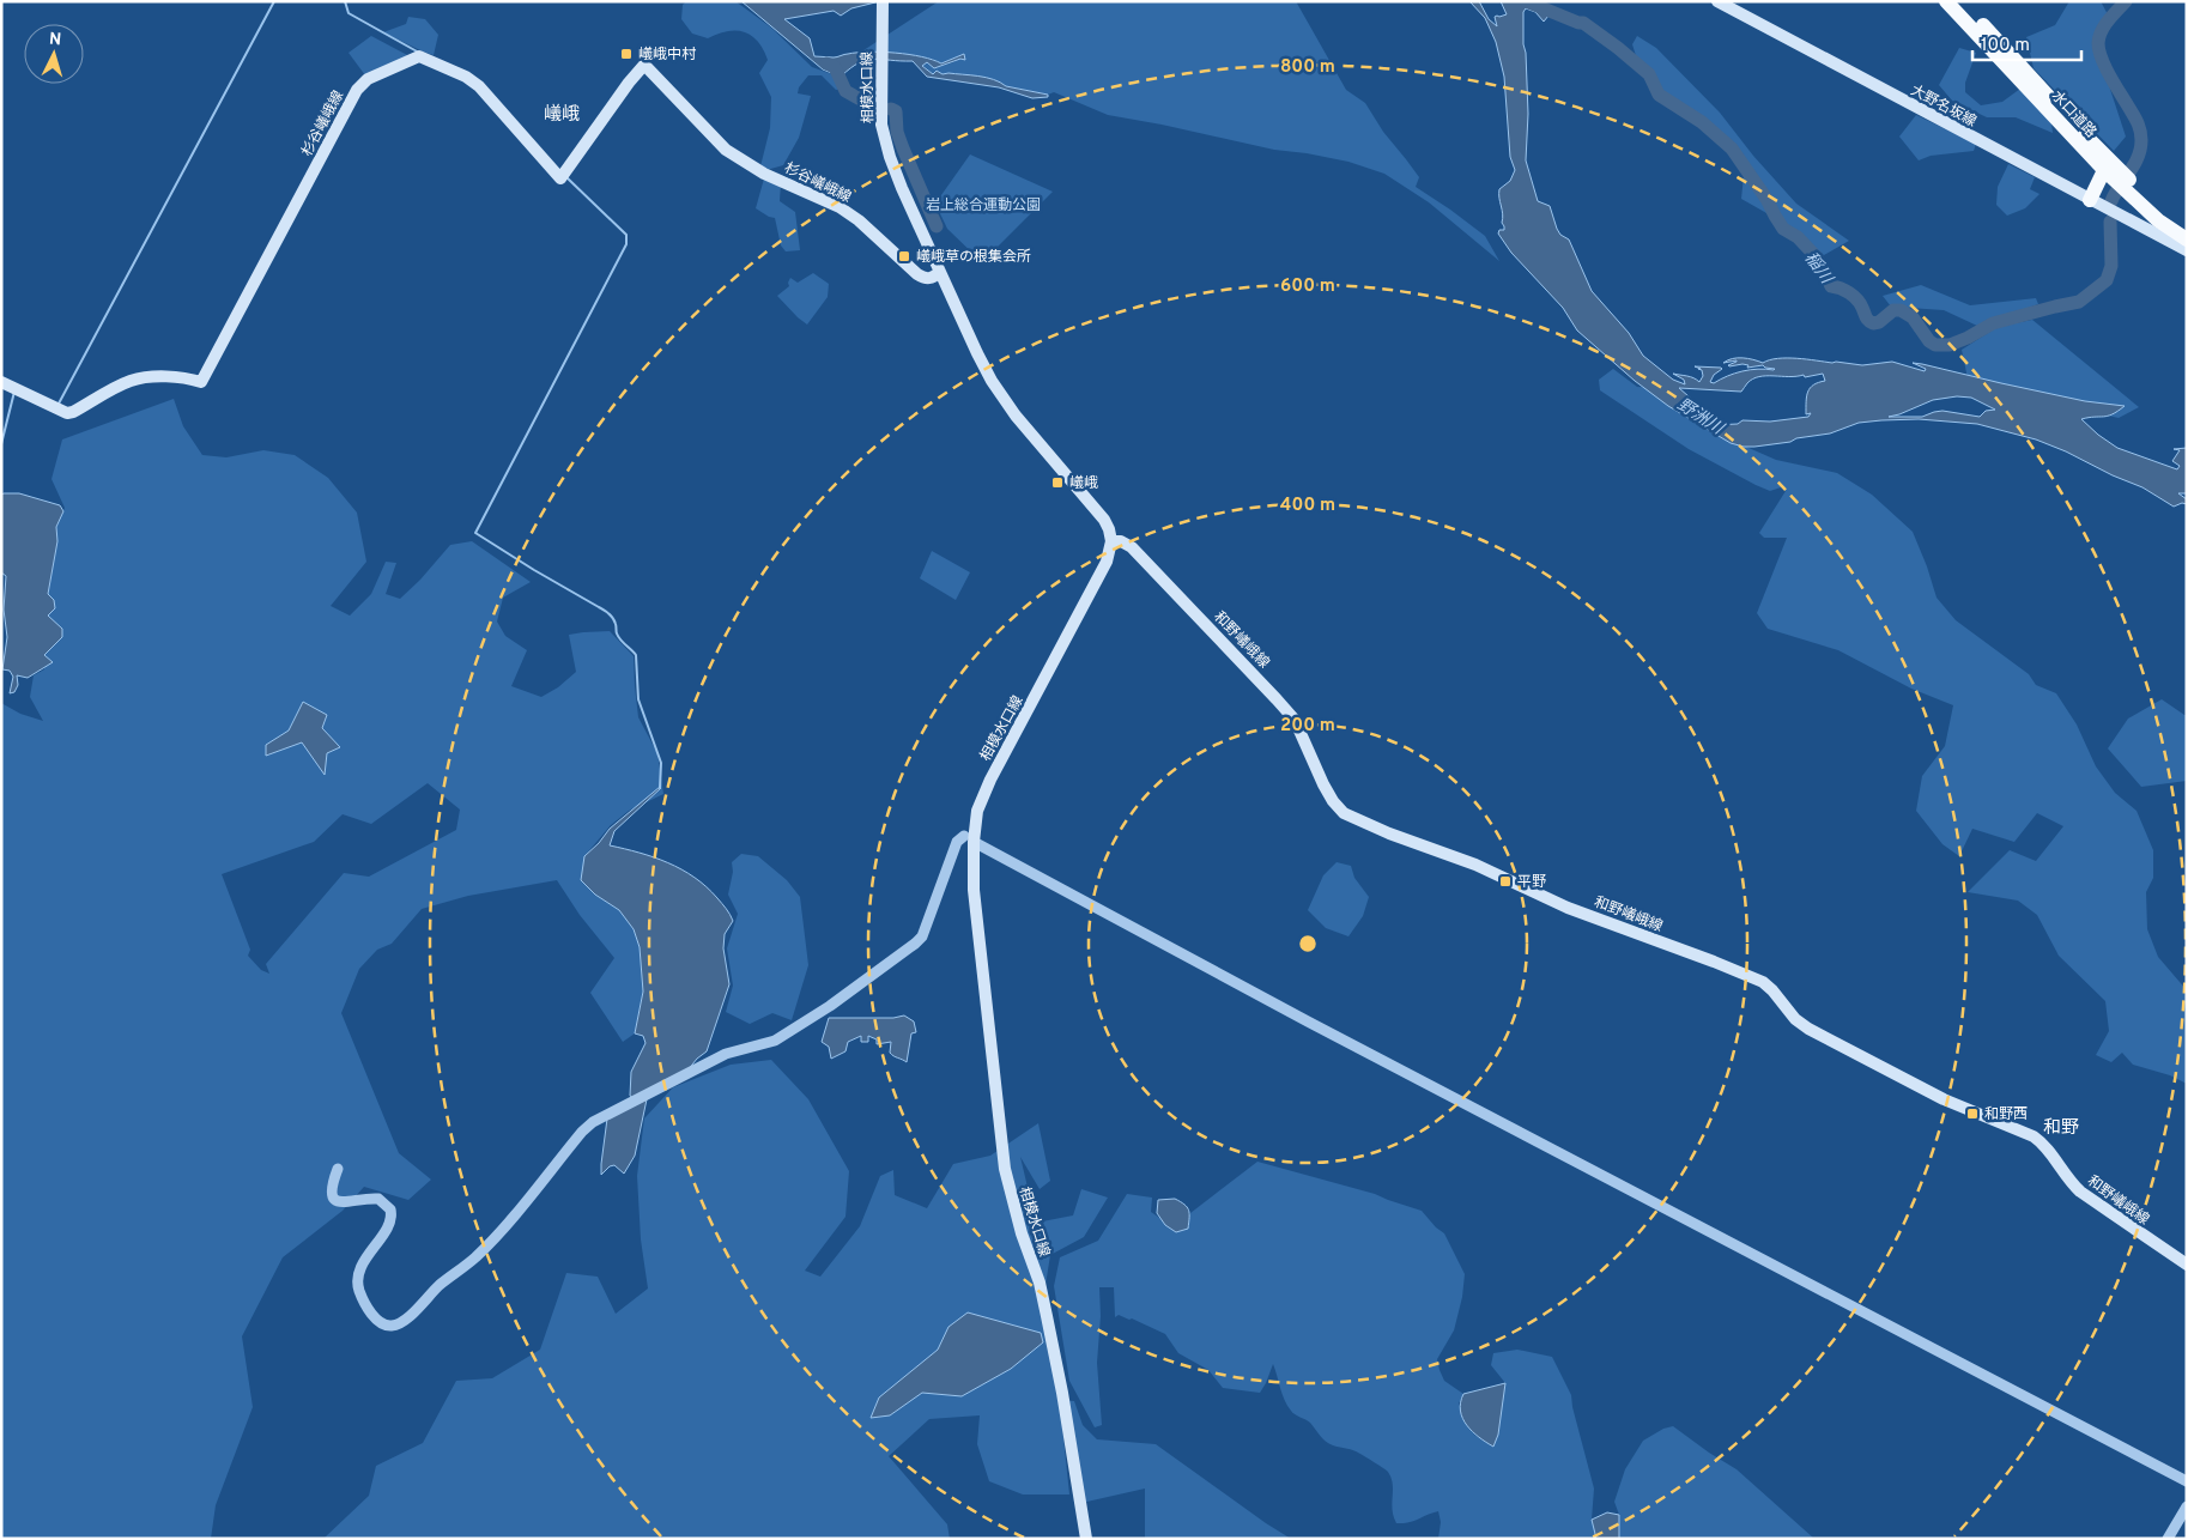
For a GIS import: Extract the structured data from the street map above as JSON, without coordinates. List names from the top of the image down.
{
  "streets": {
    "highway": ["水口道路"],
    "main road": [
      "相模水口線",
      "大野名坂線",
      "杉谷嶬峨線",
      "和野嶬峨線"
    ]
  },
  "crossings": [
    ["相模水口線", "杉谷嶬峨線"],
    ["相模水口線", "和野嶬峨線"],
    ["大野名坂線", "水口道路"]
  ],
  "districts": ["嶬峨", "和野"],
  "water": ["稲川", "野洲川"],
  "parks": ["岩上総合運動公園"],
  "places": {
    "transit": [
      "嶬峨中村",
      "嶬峨草の根集会所",
      "嶬峨",
      "平野",
      "和野西"
    ]
  },
  "scale_bar": "100 m",
  "north": "top",
  "rings": [
    "800 m",
    "600 m",
    "400 m",
    "200 m"
  ]
}
